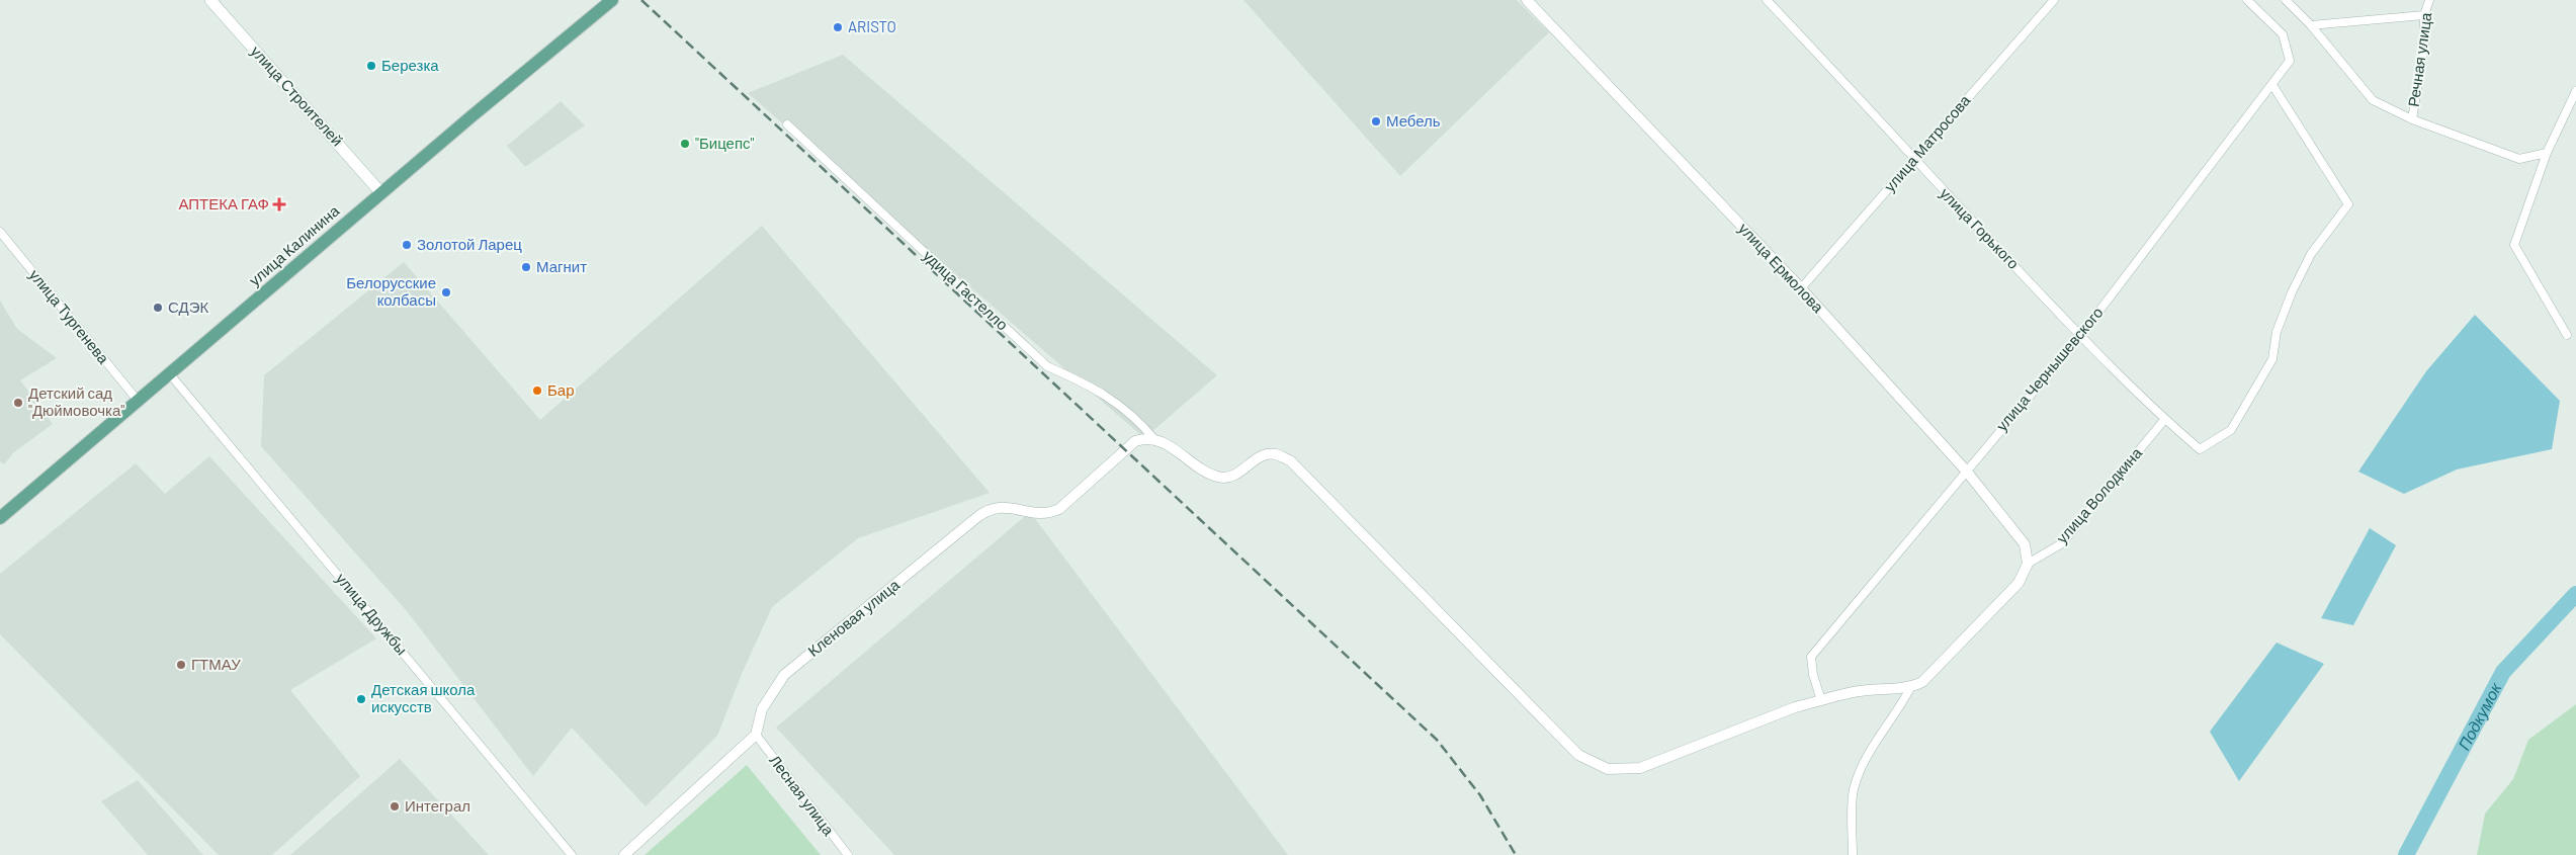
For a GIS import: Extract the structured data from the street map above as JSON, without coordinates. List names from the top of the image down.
{
  "streets": {
    "main road": ["улица Строителей", "улица Калинина"],
    "street": [
      "Речная улица",
      "улица Матросова",
      "улица Горького",
      "улица Ермолова",
      "удица Гастелло",
      "улица Тургенева",
      "улица Чернышевского",
      "улица Володкина",
      "улица Дружбы",
      "Кленовая улица",
      "Лесная улица"
    ]
  },
  "crossings": [
    ["улица Строителей", "улица Калинина"],
    ["улица Матросова", "улица Горького"],
    ["улица Матросова", "улица Ермолова"],
    ["улица Горького", "улица Чернышевского"],
    ["улица Горького", "улица Володкина"],
    ["улица Калинина", "улица Тургенева"],
    ["улица Калинина", "улица Дружбы"],
    ["улица Ермолова", "улица Чернышевского"],
    ["улица Ермолова", "улица Володкина"],
    ["удица Гастелло", "Кленовая улица"],
    ["Кленовая улица", "Лесная улица"]
  ],
  "water": ["Подкумок"],
  "places": {
    "other": [
      "ARISTO",
      "Березка",
      "Мебель",
      "\"Бицепс\"",
      "Золотой Ларец",
      "Магнит",
      "Белорусские колбасы",
      "СДЭК",
      "Бар",
      "Детский сад \"Дюймовочка\"",
      "ГТМАУ",
      "Детская школа искусств",
      "Интеграл"
    ],
    "health": ["АПТЕКА ГАФ"]
  }
}
